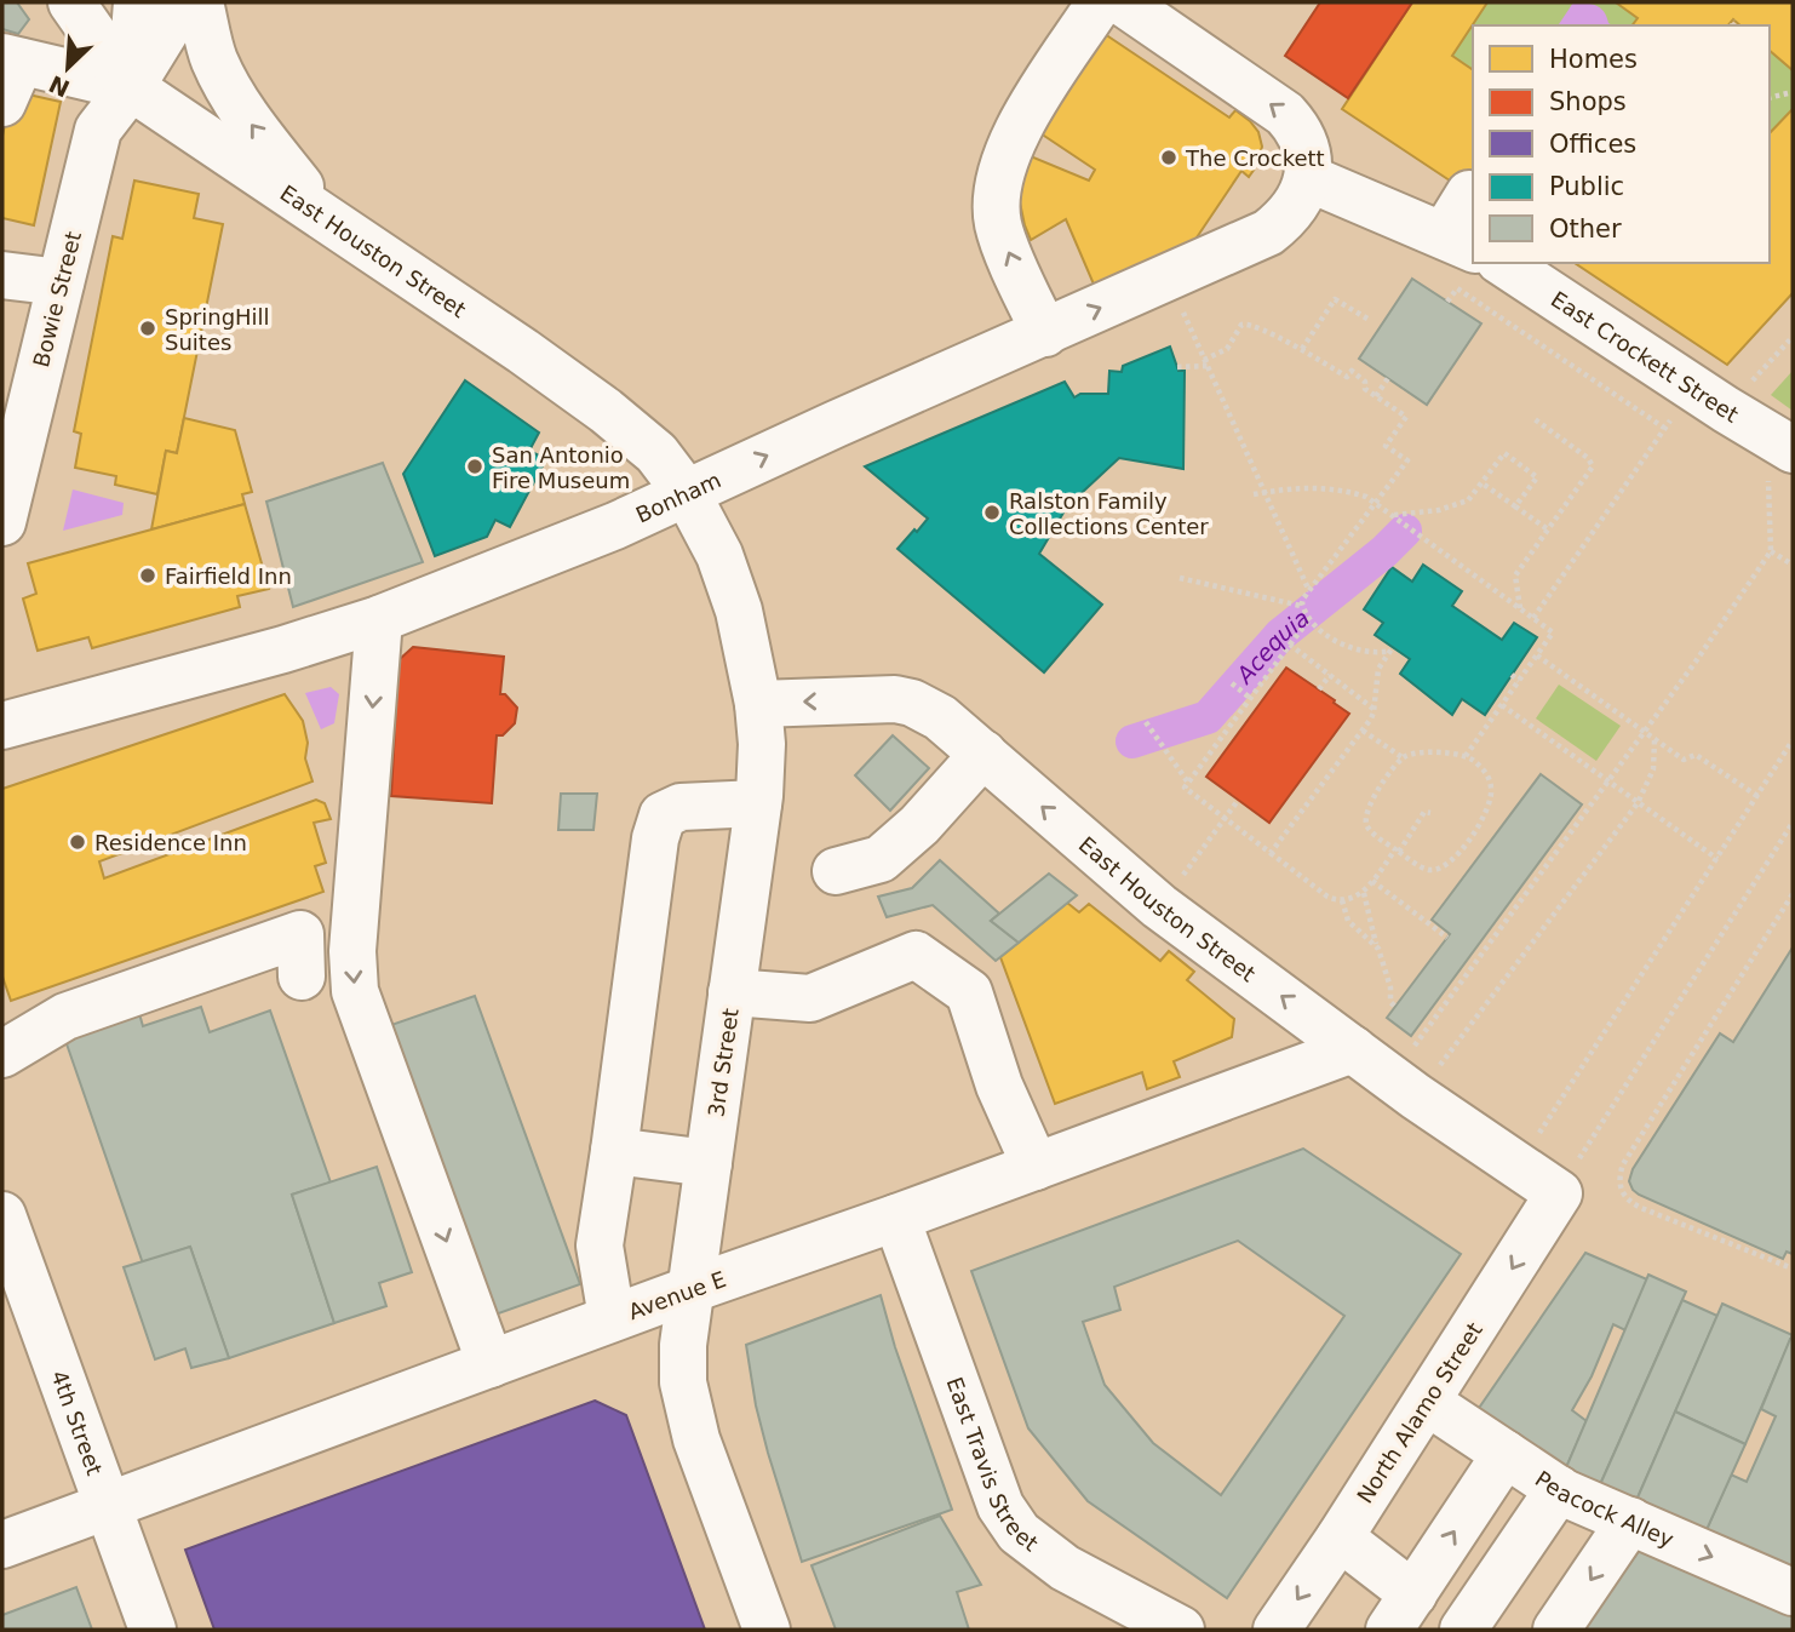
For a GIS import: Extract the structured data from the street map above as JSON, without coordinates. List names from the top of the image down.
{
  "streets": {
    "main road": [
      "East Houston Street",
      "Bowie Street",
      "East Crockett Street",
      "Bonham",
      "3rd Street",
      "Avenue E",
      "North Alamo Street",
      "4th Street",
      "East Travis Street",
      "Peacock Alley"
    ]
  },
  "crossings": [
    ["East Houston Street", "Bowie Street"],
    ["East Houston Street", "Bonham"],
    ["East Houston Street", "3rd Street"],
    ["East Houston Street", "Avenue E"],
    ["East Houston Street", "North Alamo Street"],
    ["East Crockett Street", "Bonham"],
    ["Bonham", "3rd Street"],
    ["3rd Street", "Avenue E"],
    ["Avenue E", "4th Street"],
    ["Avenue E", "East Travis Street"],
    ["North Alamo Street", "Peacock Alley"]
  ],
  "one_way": [
    "East Houston Street",
    "Bonham",
    "North Alamo Street",
    "Peacock Alley"
  ],
  "water": ["Acequia"],
  "places": [
    "The Crockett",
    "SpringHill Suites",
    "San Antonio Fire Museum",
    "Ralston Family Collections Center",
    "Fairfield Inn",
    "Residence Inn"
  ],
  "legend": [
    "Homes",
    "Shops",
    "Offices",
    "Public",
    "Other"
  ],
  "north": "bottom left"
}
